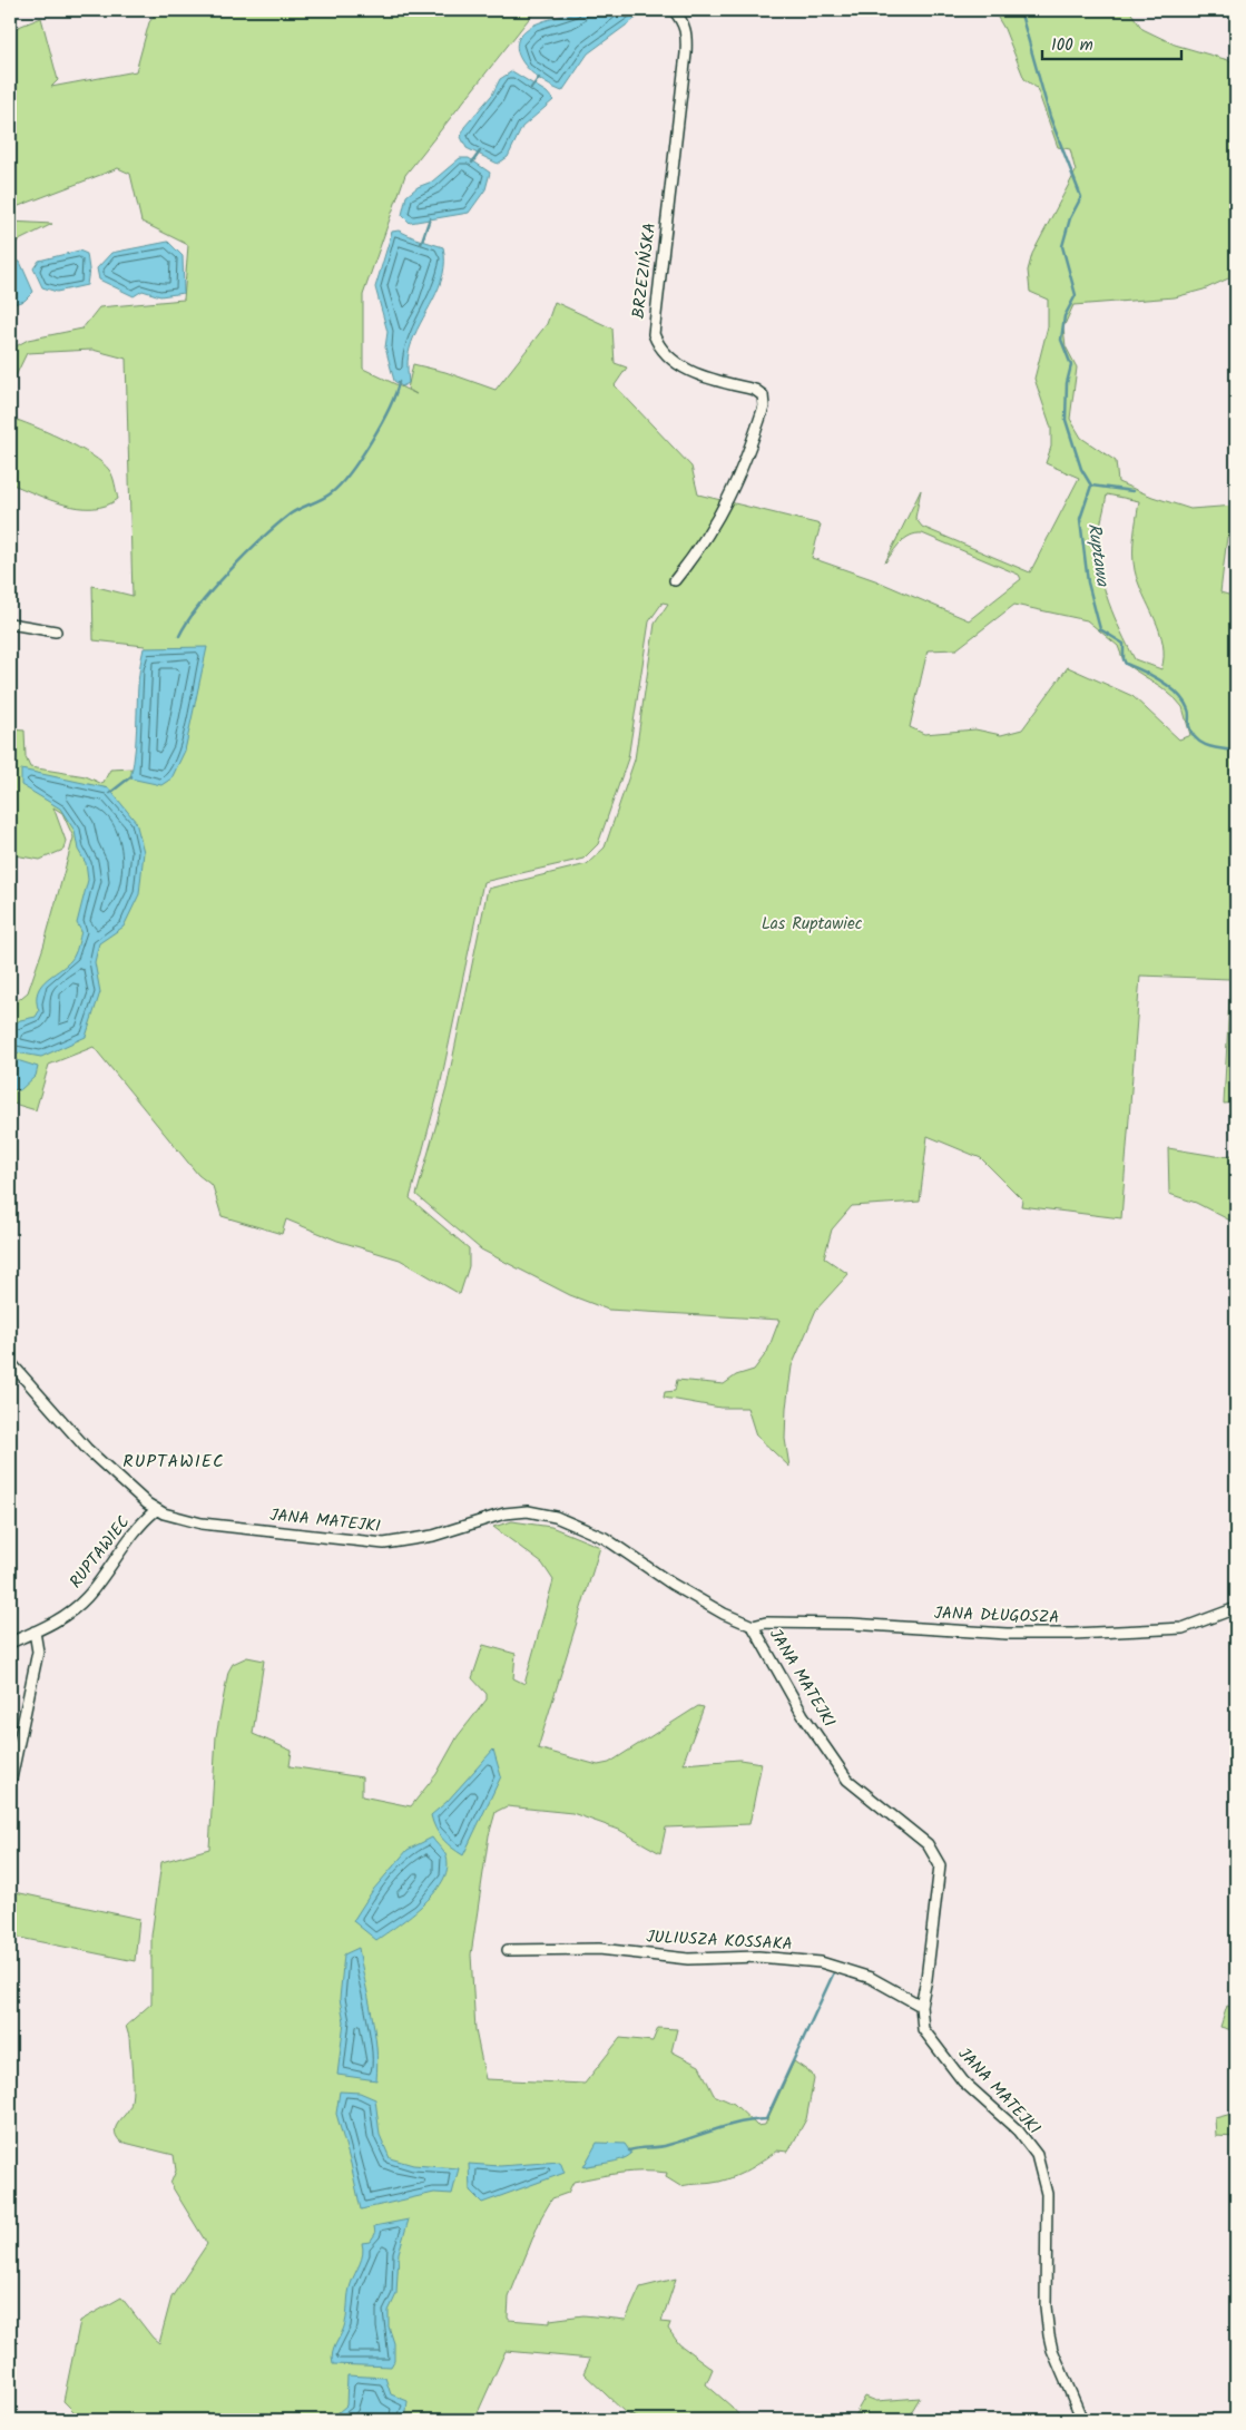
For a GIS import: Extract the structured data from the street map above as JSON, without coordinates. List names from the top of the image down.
{
  "streets": {
    "street": [
      "BRZEZIŃSKA",
      "JANA MATEJKI",
      "RUPTAWIEC",
      "JANA DŁUGOSZA",
      "JULIUSZA KOSSAKA"
    ]
  },
  "crossings": [
    ["JANA MATEJKI", "RUPTAWIEC"],
    ["JANA MATEJKI", "JANA DŁUGOSZA"],
    ["JANA MATEJKI", "JULIUSZA KOSSAKA"]
  ],
  "districts": ["RUPTAWIEC"],
  "water": ["Ruptawa"],
  "parks": ["Las Ruptawiec"],
  "scale_bar": "100 m"
}
